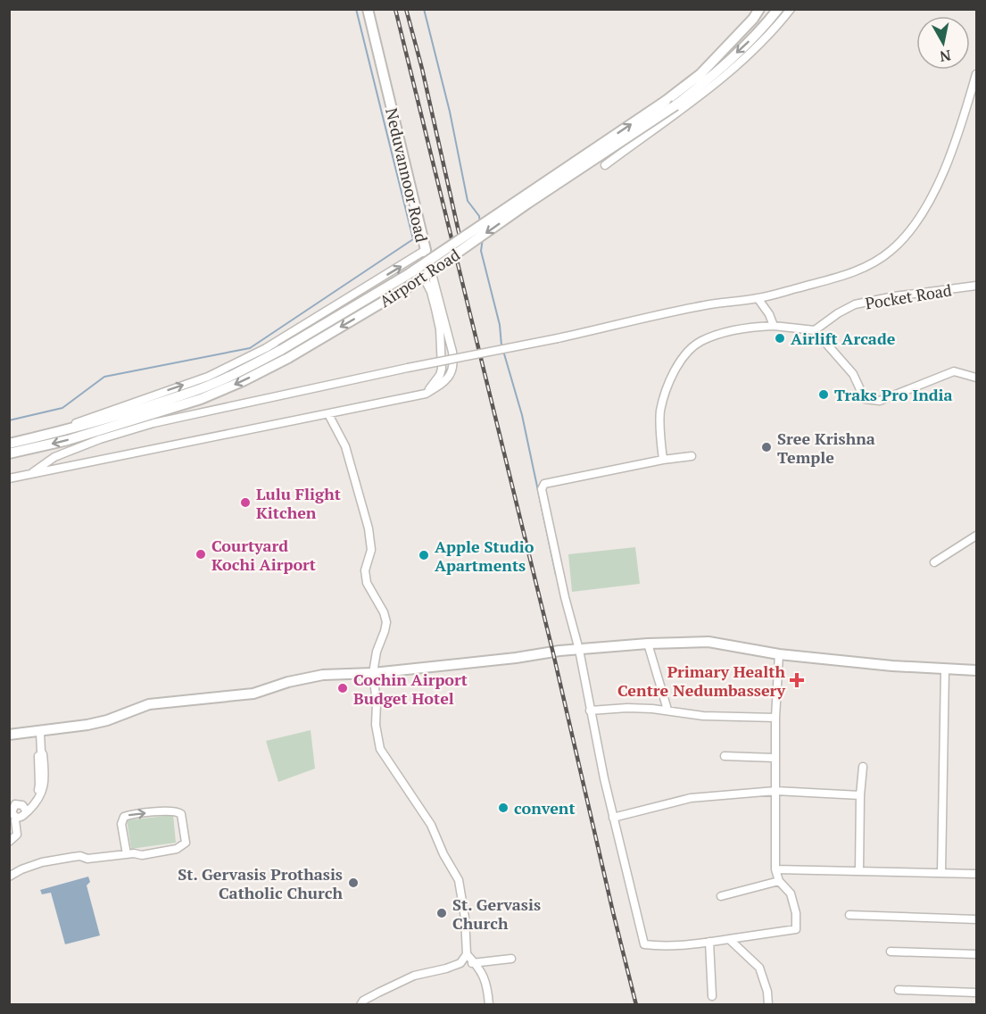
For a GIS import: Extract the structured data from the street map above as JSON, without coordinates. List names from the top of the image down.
{
  "streets": {
    "main road": ["Neduvannoor Road", "Airport Road"],
    "street": ["Pocket Road"]
  },
  "places": {
    "other": [
      "Airlift Arcade",
      "Traks Pro India",
      "Sree Krishna Temple",
      "Lulu Flight Kitchen",
      "Courtyard Kochi Airport",
      "Apple Studio Apartments",
      "Cochin Airport Budget Hotel",
      "convent",
      "St. Gervasis Prothasis Catholic Church",
      "St. Gervasis Church"
    ],
    "health": ["Primary Health Centre Nedumbassery"]
  },
  "north": "bottom"
}
